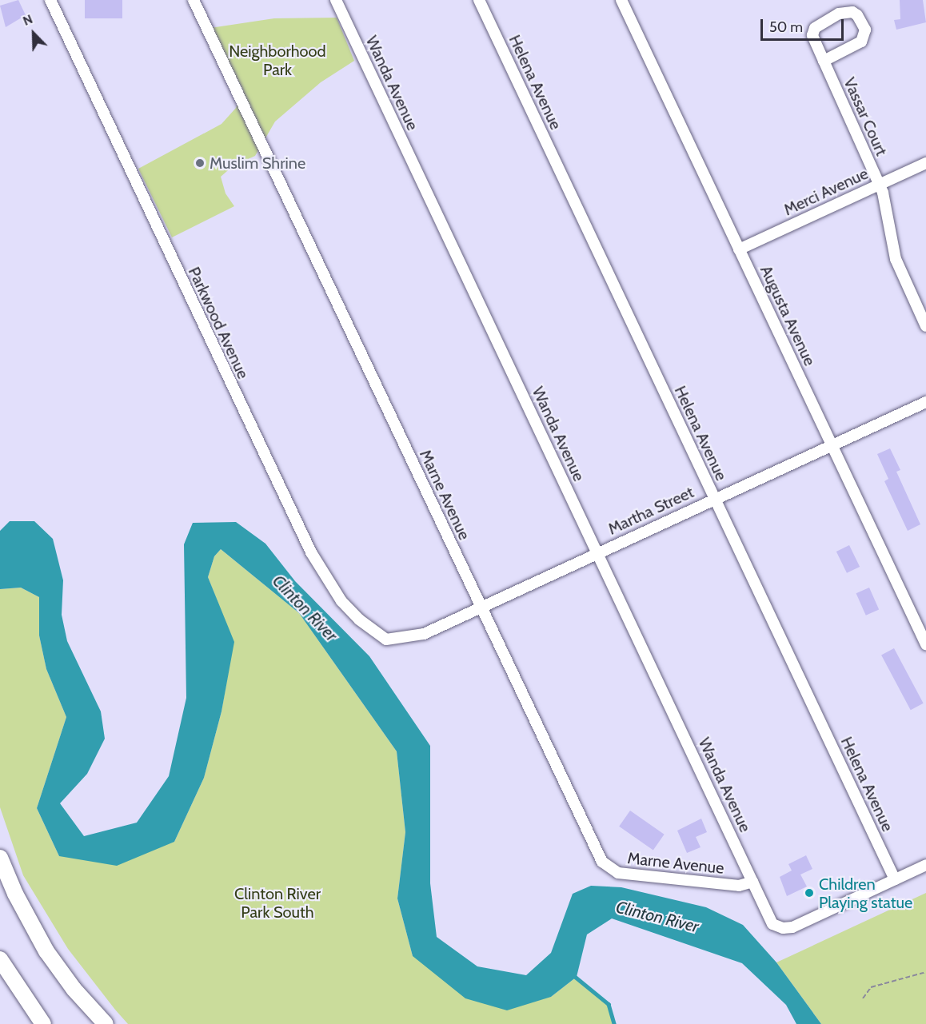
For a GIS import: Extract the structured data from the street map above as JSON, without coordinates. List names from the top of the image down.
{
  "streets": {
    "street": [
      "Helena Avenue",
      "Wanda Avenue",
      "Vassar Court",
      "Merci Avenue",
      "Augusta Avenue",
      "Parkwood Avenue",
      "Marne Avenue",
      "Martha Street"
    ]
  },
  "crossings": [
    ["Helena Avenue", "Wanda Avenue"],
    ["Helena Avenue", "Martha Street"],
    ["Wanda Avenue", "Marne Avenue"],
    ["Wanda Avenue", "Martha Street"],
    ["Vassar Court", "Merci Avenue"],
    ["Merci Avenue", "Augusta Avenue"],
    ["Augusta Avenue", "Martha Street"],
    ["Parkwood Avenue", "Martha Street"],
    ["Marne Avenue", "Martha Street"]
  ],
  "water": ["Clinton River"],
  "parks": ["Neighborhood Park", "Clinton River Park South"],
  "places": ["Muslim Shrine", "Children Playing statue"],
  "scale_bar": "50 m",
  "north": "top left"
}
